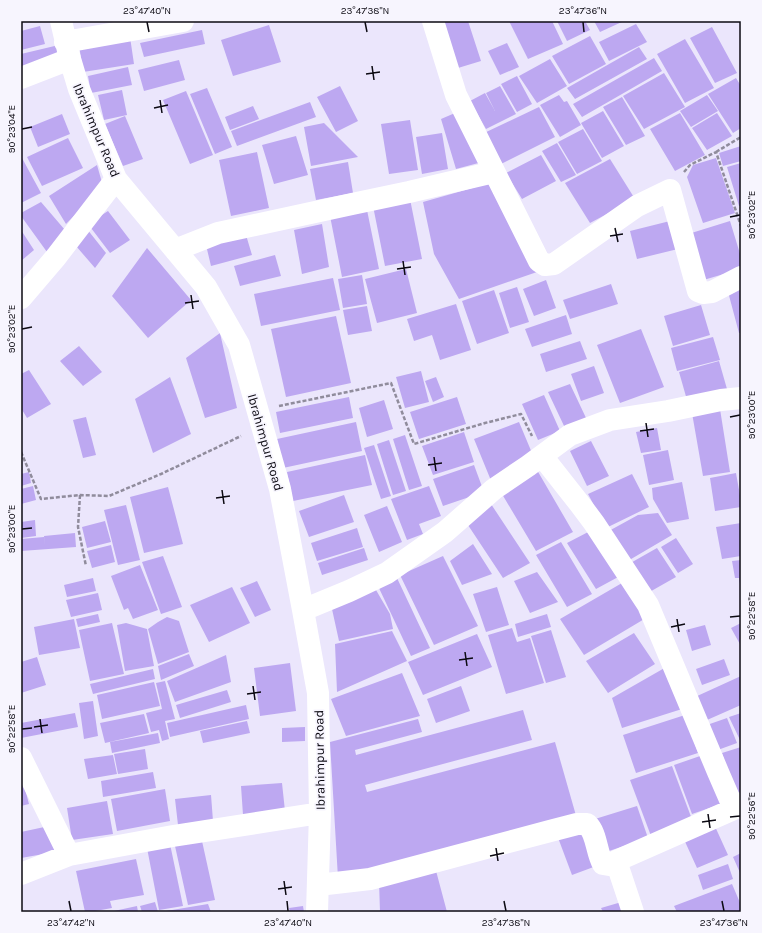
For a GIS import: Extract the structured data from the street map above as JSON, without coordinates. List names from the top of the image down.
{
  "streets": {
    "street": ["Ibrahimpur Road"]
  },
  "coordinates": [
    "23°47'40\"N",
    "23°47'38\"N",
    "23°47'36\"N",
    "90°23'04\"E",
    "90°23'02\"E",
    "90°23'00\"E",
    "90°22'58\"E",
    "90°22'56\"E",
    "23°47'42\"N"
  ]
}
